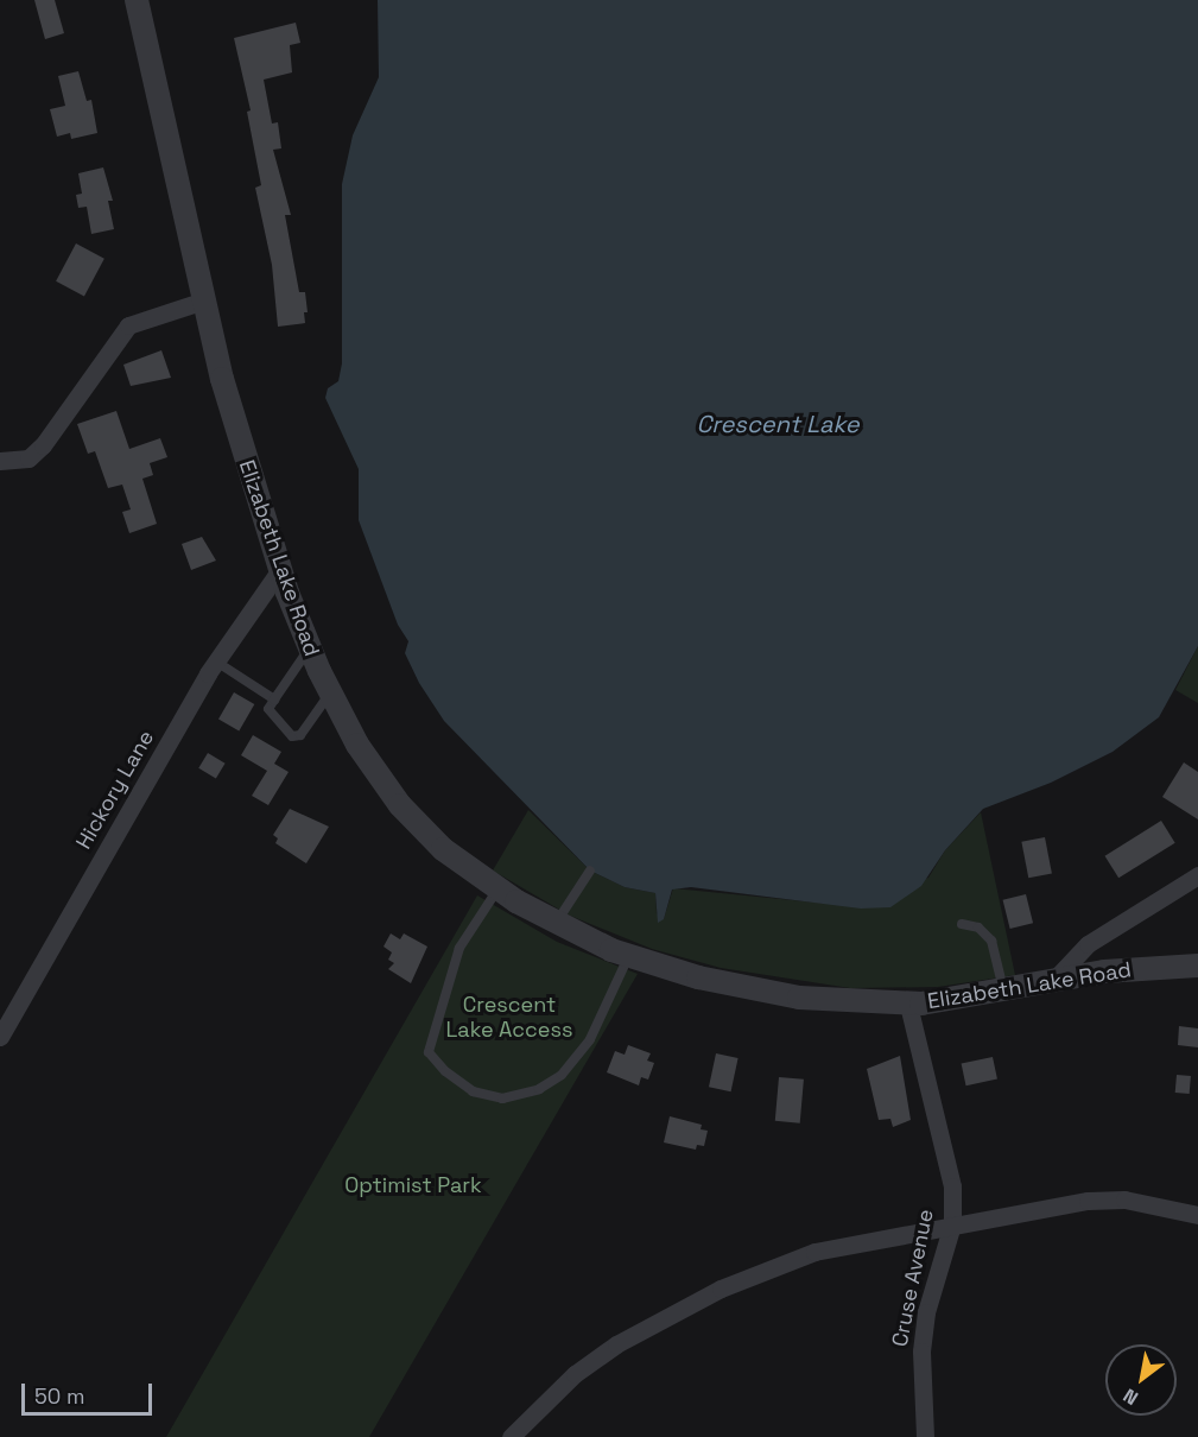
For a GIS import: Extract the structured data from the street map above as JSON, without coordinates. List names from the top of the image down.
{
  "streets": {
    "street": ["Elizabeth Lake Road", "Hickory Lane", "Cruse Avenue"]
  },
  "crossings": [
    ["Elizabeth Lake Road", "Hickory Lane"],
    ["Elizabeth Lake Road", "Cruse Avenue"]
  ],
  "water": ["Crescent Lake"],
  "parks": ["Crescent Lake Access", "Optimist Park"],
  "scale_bar": "50 m",
  "north": "bottom left"
}
